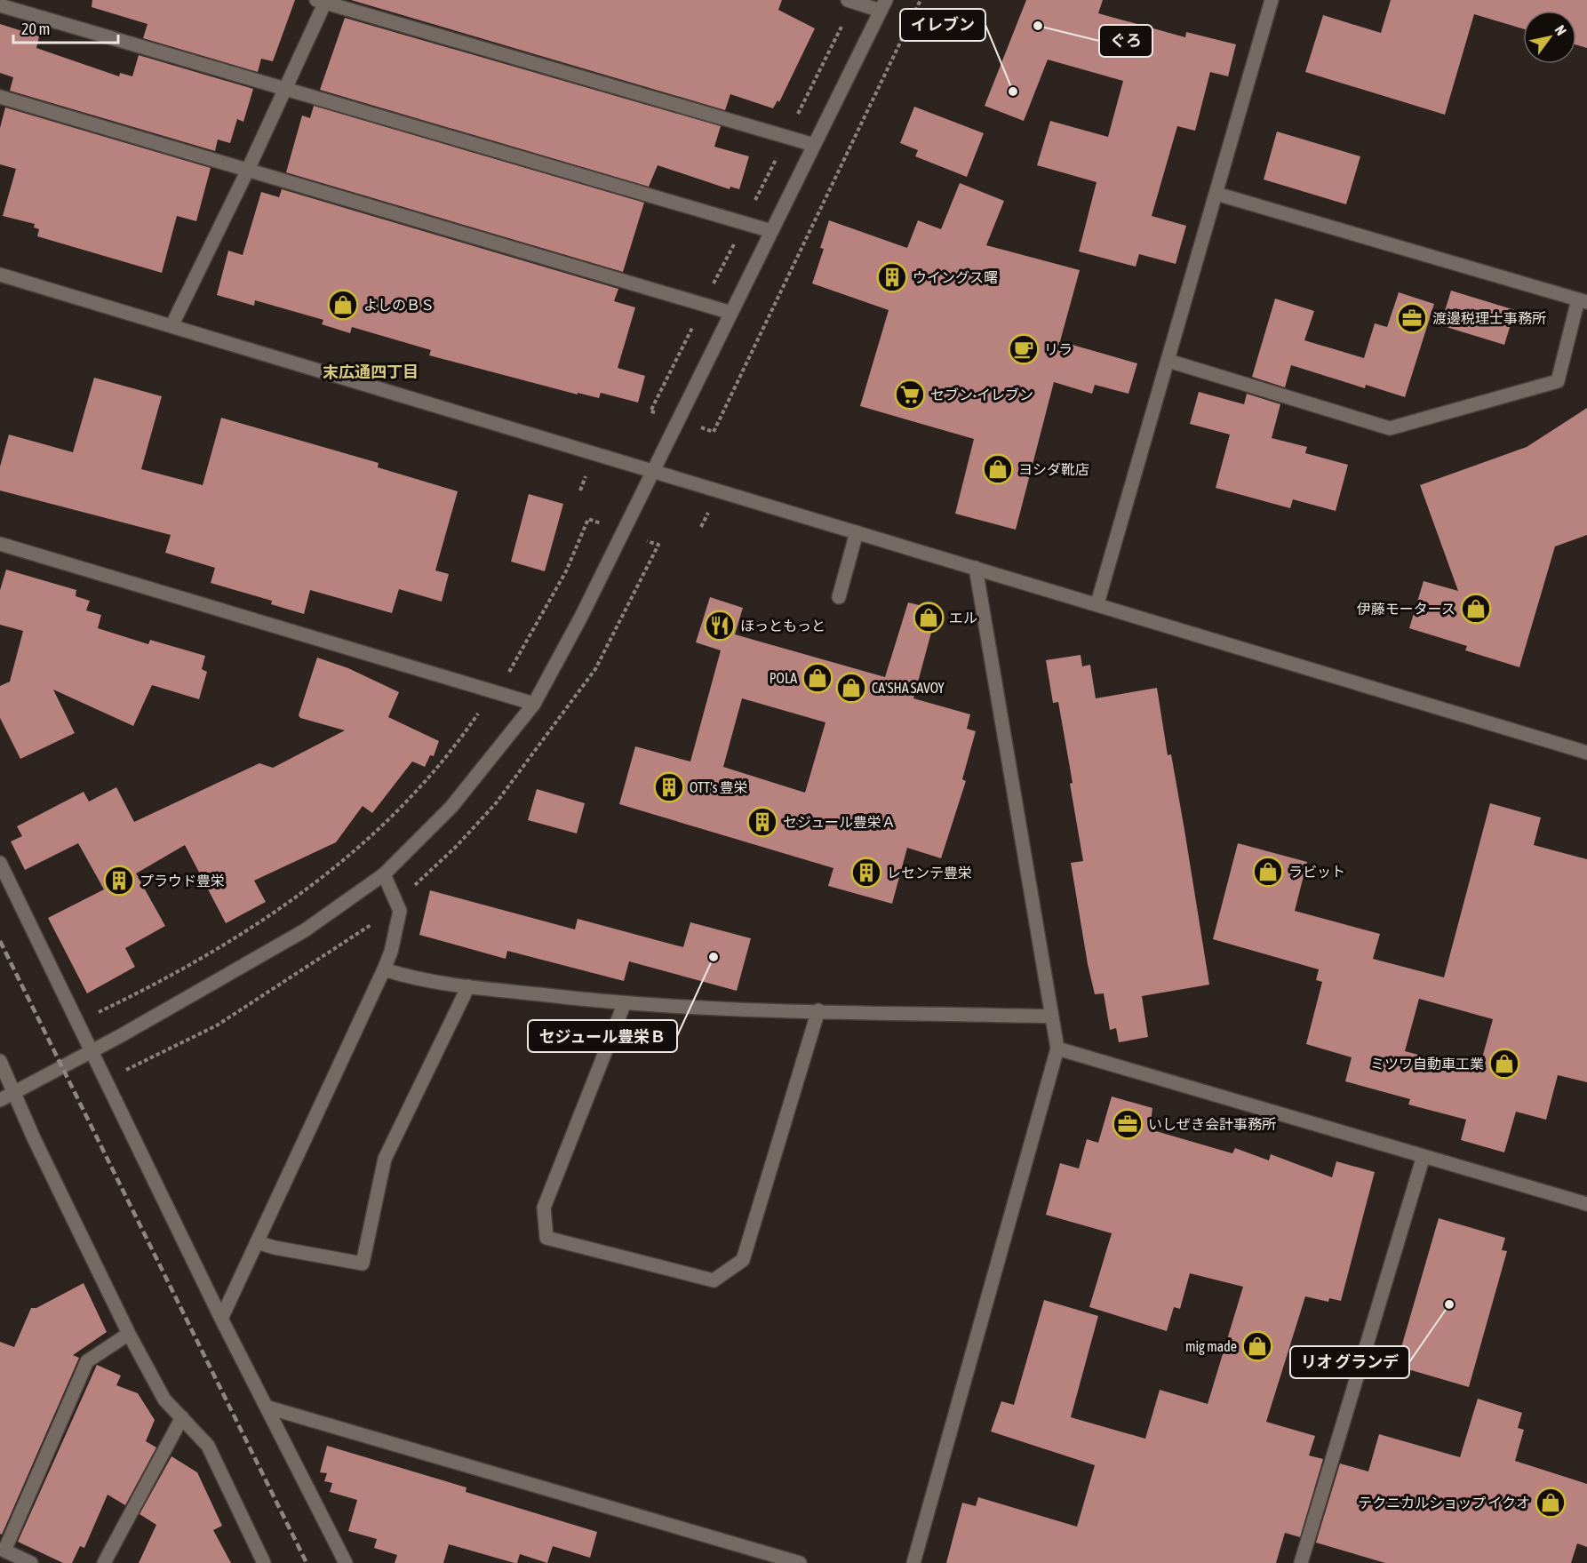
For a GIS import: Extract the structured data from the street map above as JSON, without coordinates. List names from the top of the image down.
{
  "districts": ["末広通四丁目"],
  "places": {
    "other": [
      "ぐろ",
      "イレブン",
      "セジュール豊栄Ｂ",
      "リオ グランデ"
    ],
    "building": [
      "ウイングス曙",
      "OTT's 豊栄",
      "セジュール豊栄Ａ",
      "レセンテ豊栄",
      "プラウド豊栄"
    ],
    "shop": [
      "よしのＢＳ",
      "ヨシダ靴店",
      "伊藤モータース",
      "エル",
      "POLA",
      "CA'SHA SAVOY",
      "ラビット",
      "ミツワ自動車工業",
      "mig made",
      "テクニカルショップ イクオ"
    ],
    "office": ["渡邊税理士事務所", "いしぜき会計事務所"],
    "cafe": ["リラ"],
    "supermarket": ["セブン-イレブン"],
    "restaurant": ["ほっともっと"]
  },
  "scale_bar": "20 m",
  "north": "top right"
}
